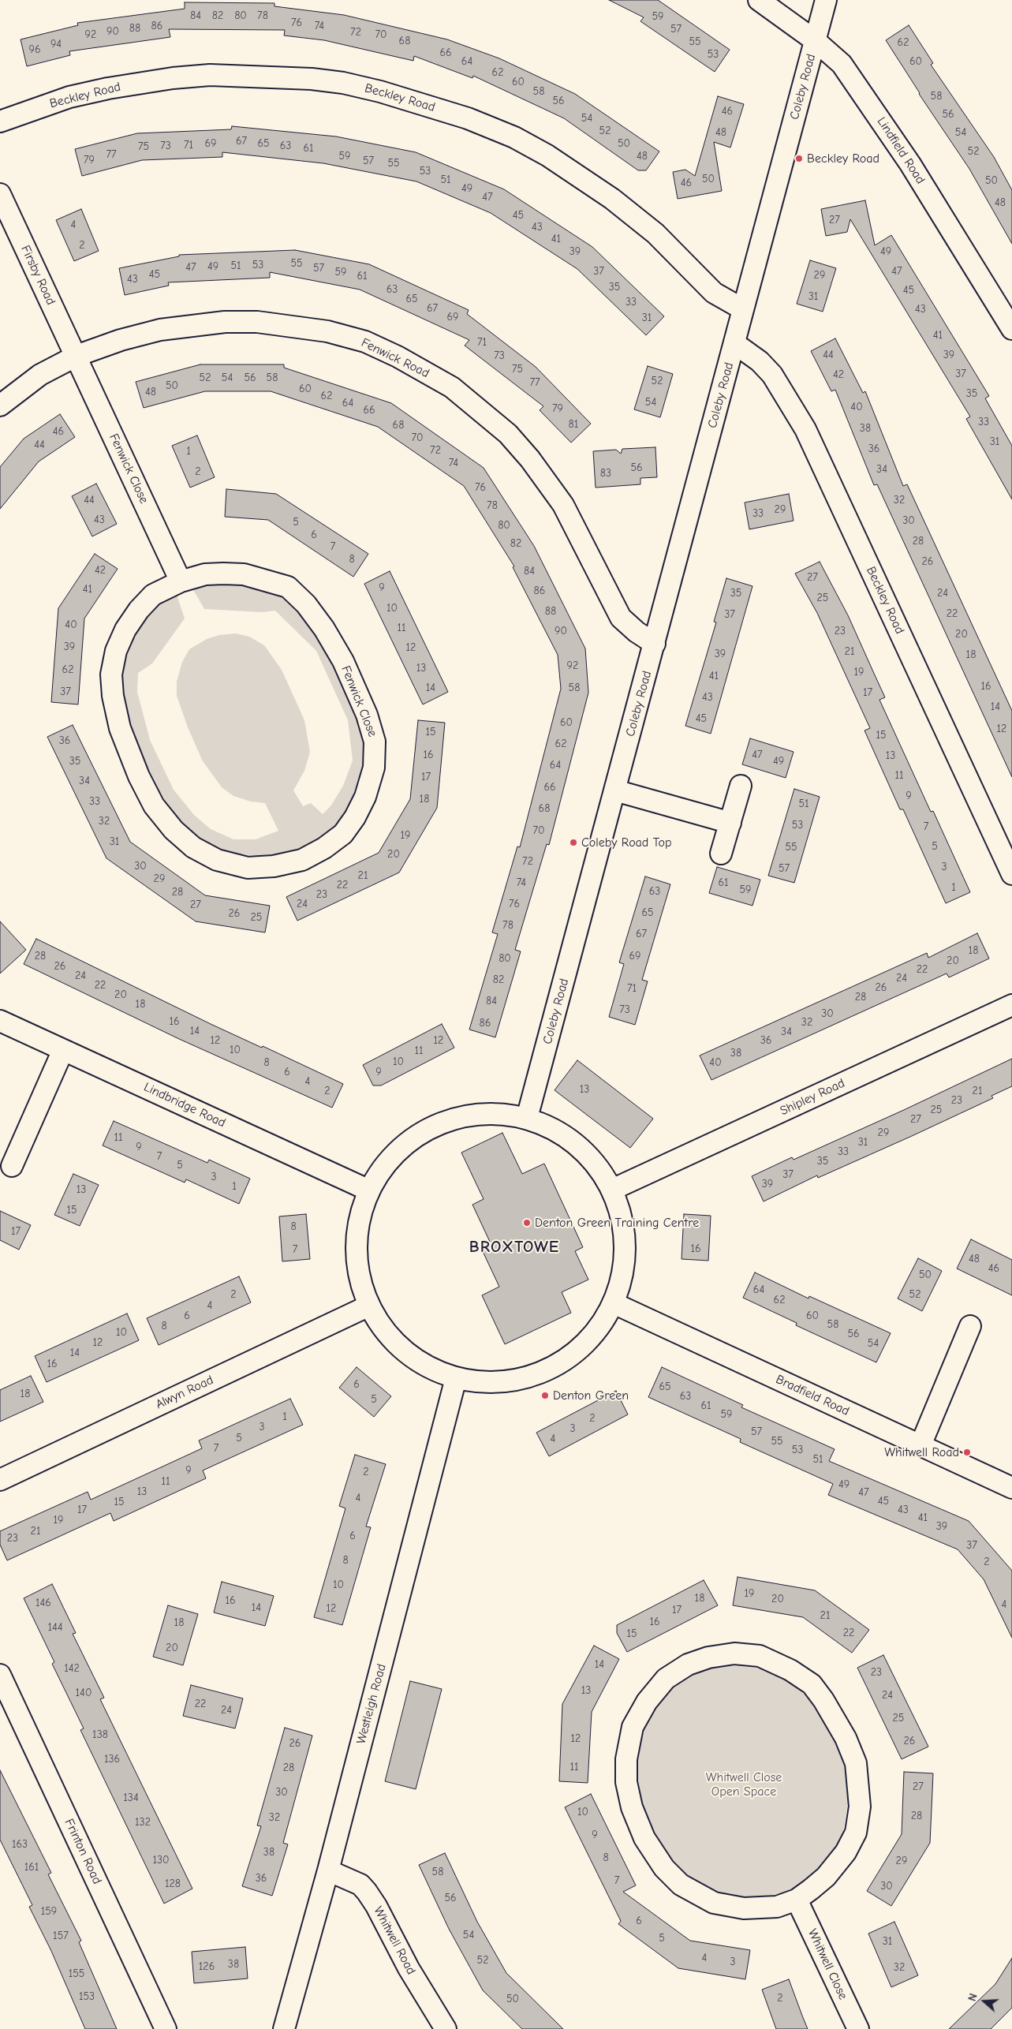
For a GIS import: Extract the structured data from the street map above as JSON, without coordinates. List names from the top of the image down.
{
  "streets": {
    "street": [
      "Coleby Road",
      "Beckley Road",
      "Lindfield Road",
      "Firsby Road",
      "Fenwick Road",
      "Fenwick Close",
      "Shipley Road",
      "Lindbridge Road",
      "Alwyn Road",
      "Bradfield Road",
      "Westleigh Road",
      "Frinton Road",
      "Whitwell Road",
      "Whitwell Close"
    ]
  },
  "crossings": [
    ["Coleby Road", "Beckley Road"],
    ["Coleby Road", "Lindfield Road"],
    ["Coleby Road", "Fenwick Road"],
    ["Firsby Road", "Fenwick Road"],
    ["Firsby Road", "Fenwick Close"],
    ["Fenwick Road", "Fenwick Close"],
    ["Westleigh Road", "Whitwell Road"]
  ],
  "districts": ["BROXTOWE"],
  "parks": ["Whitwell Close Open Space"],
  "places": [
    "Beckley Road",
    "Coleby Road Top",
    "Denton Green Training Centre",
    "Denton Green",
    "Whitwell Road"
  ],
  "house_numbers": [
    "84",
    "82",
    "80",
    "78",
    "59",
    "76",
    "86",
    "74",
    "88",
    "57",
    "90",
    "72",
    "92",
    "70",
    "68",
    "55",
    "62",
    "94",
    "96",
    "66",
    "53",
    "64",
    "60",
    "62",
    "60",
    "58",
    "58",
    "56",
    "46",
    "56",
    "54",
    "52",
    "48",
    "54",
    "67",
    "69",
    "65",
    "50",
    "71",
    "73",
    "63",
    "75",
    "61",
    "52",
    "77",
    "59",
    "48",
    "79",
    "57",
    "55",
    "53",
    "50",
    "51",
    "50",
    "46",
    "49",
    "47",
    "48",
    "45",
    "27",
    "4",
    "43",
    "41",
    "2",
    "39",
    "49",
    "55",
    "53",
    "51",
    "49",
    "47",
    "57",
    "37",
    "47",
    "59",
    "45",
    "29",
    "61",
    "43",
    "35",
    "63",
    "45",
    "31",
    "65",
    "33",
    "67",
    "43",
    "69",
    "31",
    "41",
    "71",
    "44",
    "39",
    "73",
    "75",
    "37",
    "42",
    "52",
    "54",
    "56",
    "58",
    "52",
    "77",
    "50",
    "60",
    "48",
    "35",
    "62",
    "54",
    "64",
    "40",
    "79",
    "66",
    "33",
    "81",
    "68",
    "38",
    "46",
    "70",
    "31",
    "44",
    "36",
    "72",
    "1",
    "74",
    "56",
    "34",
    "2",
    "83",
    "76",
    "44",
    "32",
    "78",
    "29",
    "33",
    "43",
    "30",
    "5",
    "80",
    "6",
    "28",
    "82",
    "7",
    "8",
    "26",
    "42",
    "84",
    "27",
    "9",
    "41",
    "86",
    "35",
    "24",
    "25",
    "10",
    "88",
    "22",
    "37",
    "40",
    "11",
    "90",
    "23",
    "20",
    "39",
    "12",
    "21",
    "39",
    "18",
    "92",
    "13",
    "62",
    "19",
    "41",
    "16",
    "14",
    "58",
    "37",
    "17",
    "43",
    "14",
    "45",
    "60",
    "12",
    "15",
    "15",
    "36",
    "62",
    "16",
    "47",
    "13",
    "35",
    "49",
    "64",
    "11",
    "17",
    "34",
    "66",
    "9",
    "18",
    "33",
    "51",
    "68",
    "32",
    "53",
    "7",
    "70",
    "19",
    "31",
    "5",
    "55",
    "20",
    "72",
    "30",
    "3",
    "57",
    "21",
    "29",
    "74",
    "61",
    "22",
    "1",
    "59",
    "63",
    "28",
    "23",
    "24",
    "76",
    "27",
    "65",
    "26",
    "25",
    "78",
    "67",
    "18",
    "28",
    "69",
    "80",
    "20",
    "26",
    "22",
    "24",
    "24",
    "82",
    "22",
    "26",
    "71",
    "20",
    "28",
    "84",
    "18",
    "73",
    "30",
    "16",
    "32",
    "86",
    "14",
    "34",
    "12",
    "12",
    "36",
    "10",
    "11",
    "38",
    "10",
    "8",
    "40",
    "6",
    "9",
    "4",
    "13",
    "2",
    "21",
    "23",
    "25",
    "27",
    "29",
    "11",
    "31",
    "9",
    "33",
    "7",
    "35",
    "5",
    "37",
    "3",
    "39",
    "1",
    "13",
    "15",
    "8",
    "17",
    "16",
    "7",
    "48",
    "46",
    "50",
    "64",
    "2",
    "52",
    "62",
    "4",
    "6",
    "60",
    "58",
    "8",
    "10",
    "56",
    "12",
    "54",
    "14",
    "16",
    "6",
    "65",
    "18",
    "63",
    "5",
    "61",
    "59",
    "1",
    "2",
    "3",
    "3",
    "57",
    "5",
    "4",
    "55",
    "7",
    "53",
    "51",
    "9",
    "2",
    "11",
    "49",
    "13",
    "47",
    "4",
    "45",
    "15",
    "17",
    "43",
    "41",
    "19",
    "39",
    "21",
    "6",
    "23",
    "37",
    "8",
    "2",
    "10",
    "19",
    "18",
    "20",
    "16",
    "146",
    "4",
    "14",
    "12",
    "17",
    "21",
    "16",
    "18",
    "144",
    "22",
    "15",
    "20",
    "14",
    "142",
    "23",
    "13",
    "140",
    "24",
    "22",
    "24",
    "25",
    "138",
    "12",
    "26",
    "26",
    "136",
    "11",
    "28",
    "27",
    "30",
    "134",
    "10",
    "28",
    "32",
    "132",
    "9",
    "163",
    "38",
    "8",
    "130",
    "29",
    "161",
    "58",
    "36",
    "7",
    "128",
    "30",
    "56",
    "159",
    "6",
    "54",
    "157",
    "5",
    "31",
    "4",
    "52",
    "3",
    "38",
    "126",
    "32",
    "155",
    "153",
    "2",
    "50"
  ],
  "north": "left"
}
